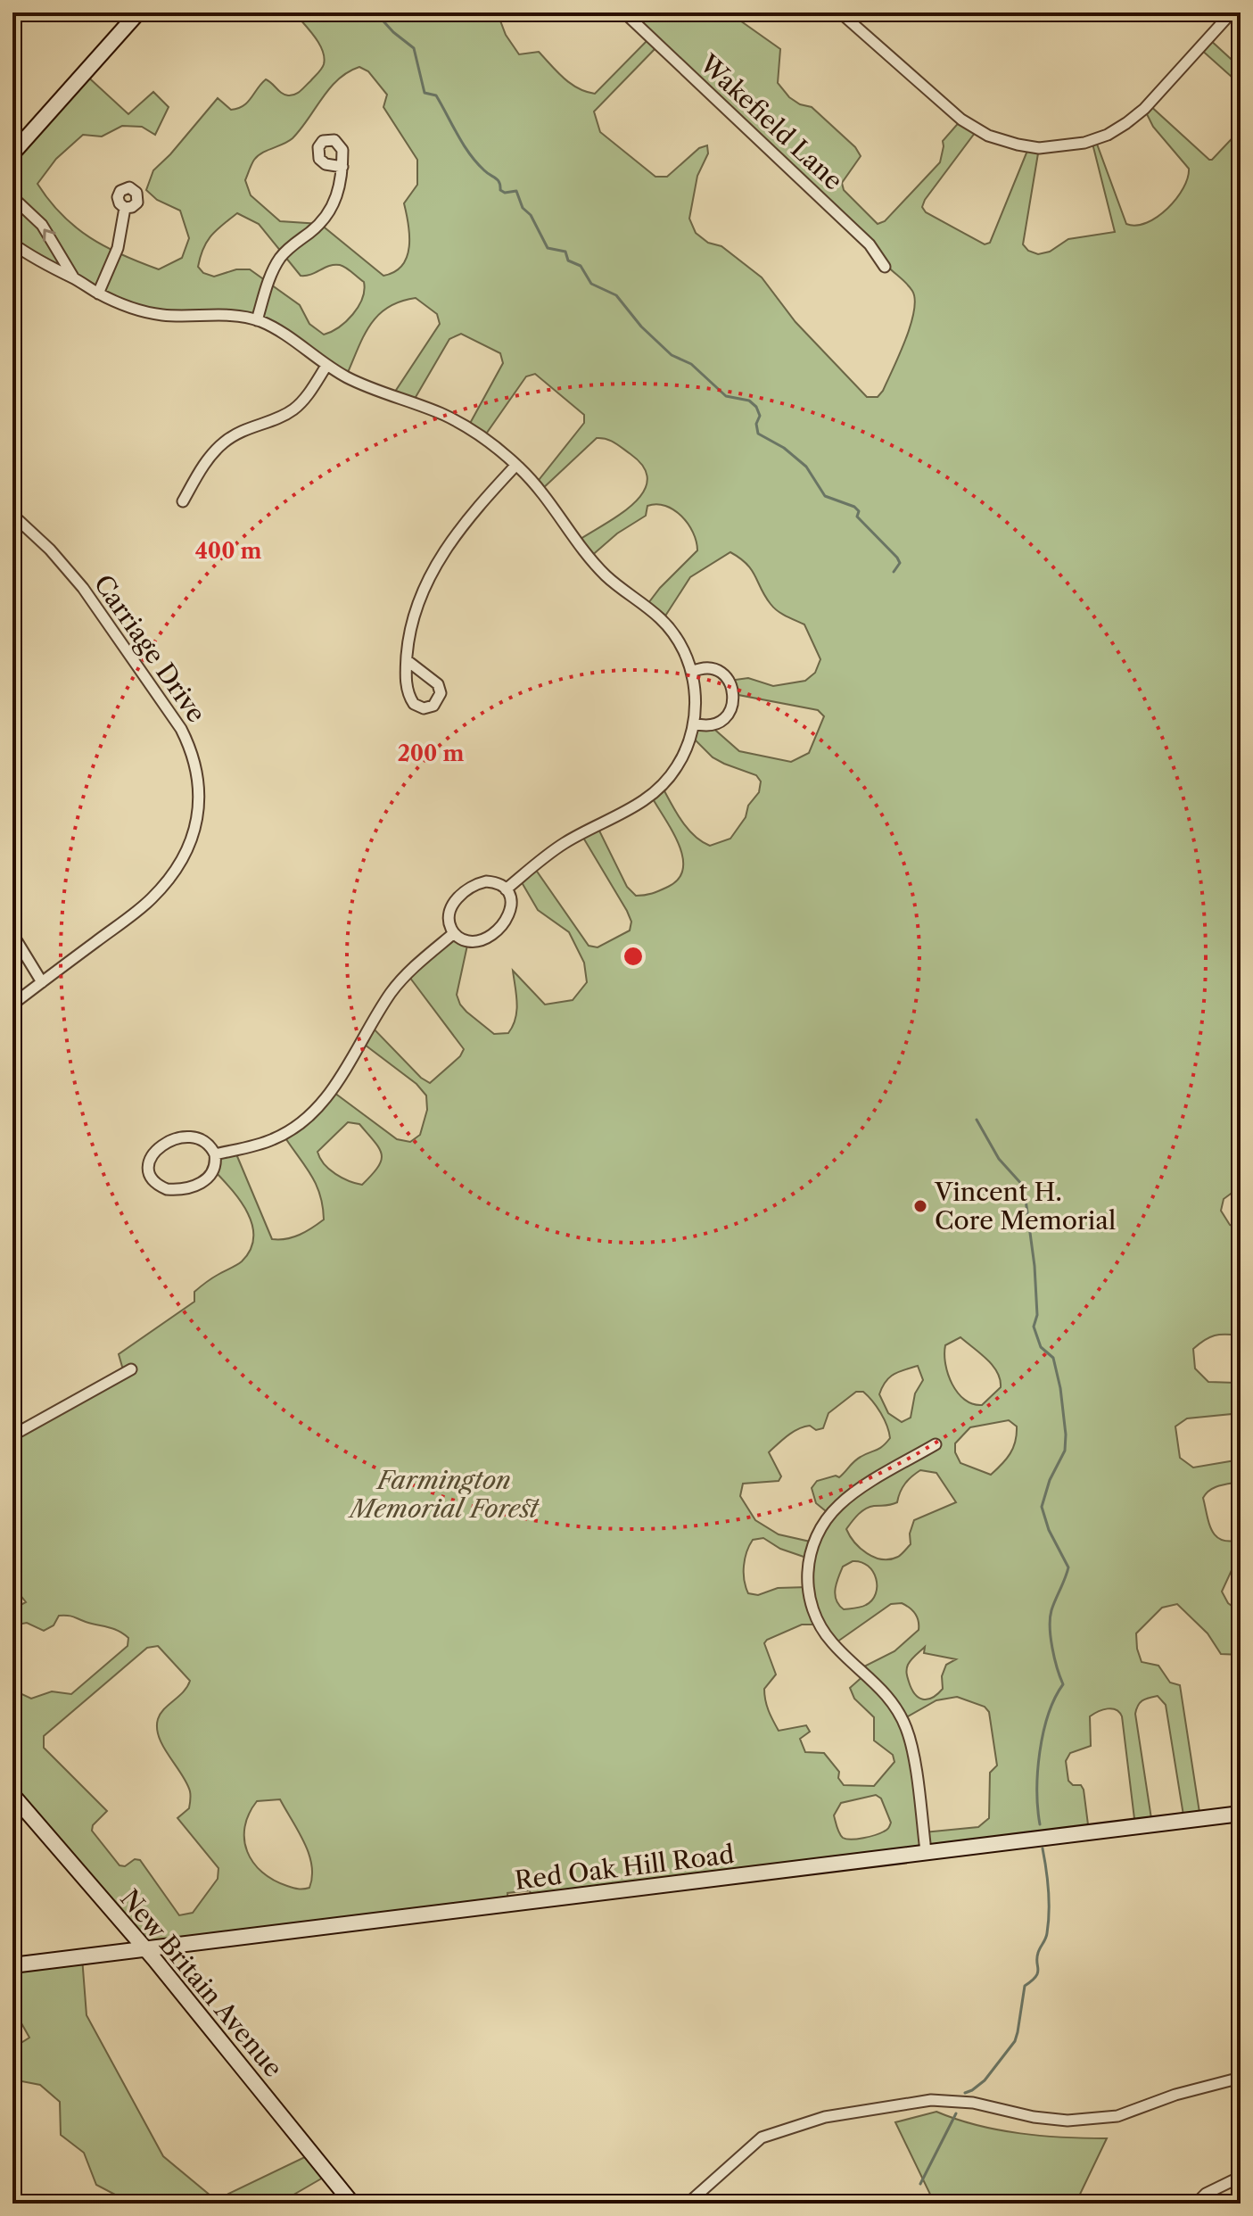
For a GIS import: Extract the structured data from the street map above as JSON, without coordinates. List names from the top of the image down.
{
  "streets": {
    "street": [
      "Wakefield Lane",
      "Carriage Drive",
      "Red Oak Hill Road",
      "New Britain Avenue"
    ]
  },
  "crossings": [
    ["Red Oak Hill Road", "New Britain Avenue"]
  ],
  "parks": ["Farmington Memorial Forest"],
  "places": ["Vincent H. Core Memorial"],
  "rings": ["400 m", "200 m"]
}
